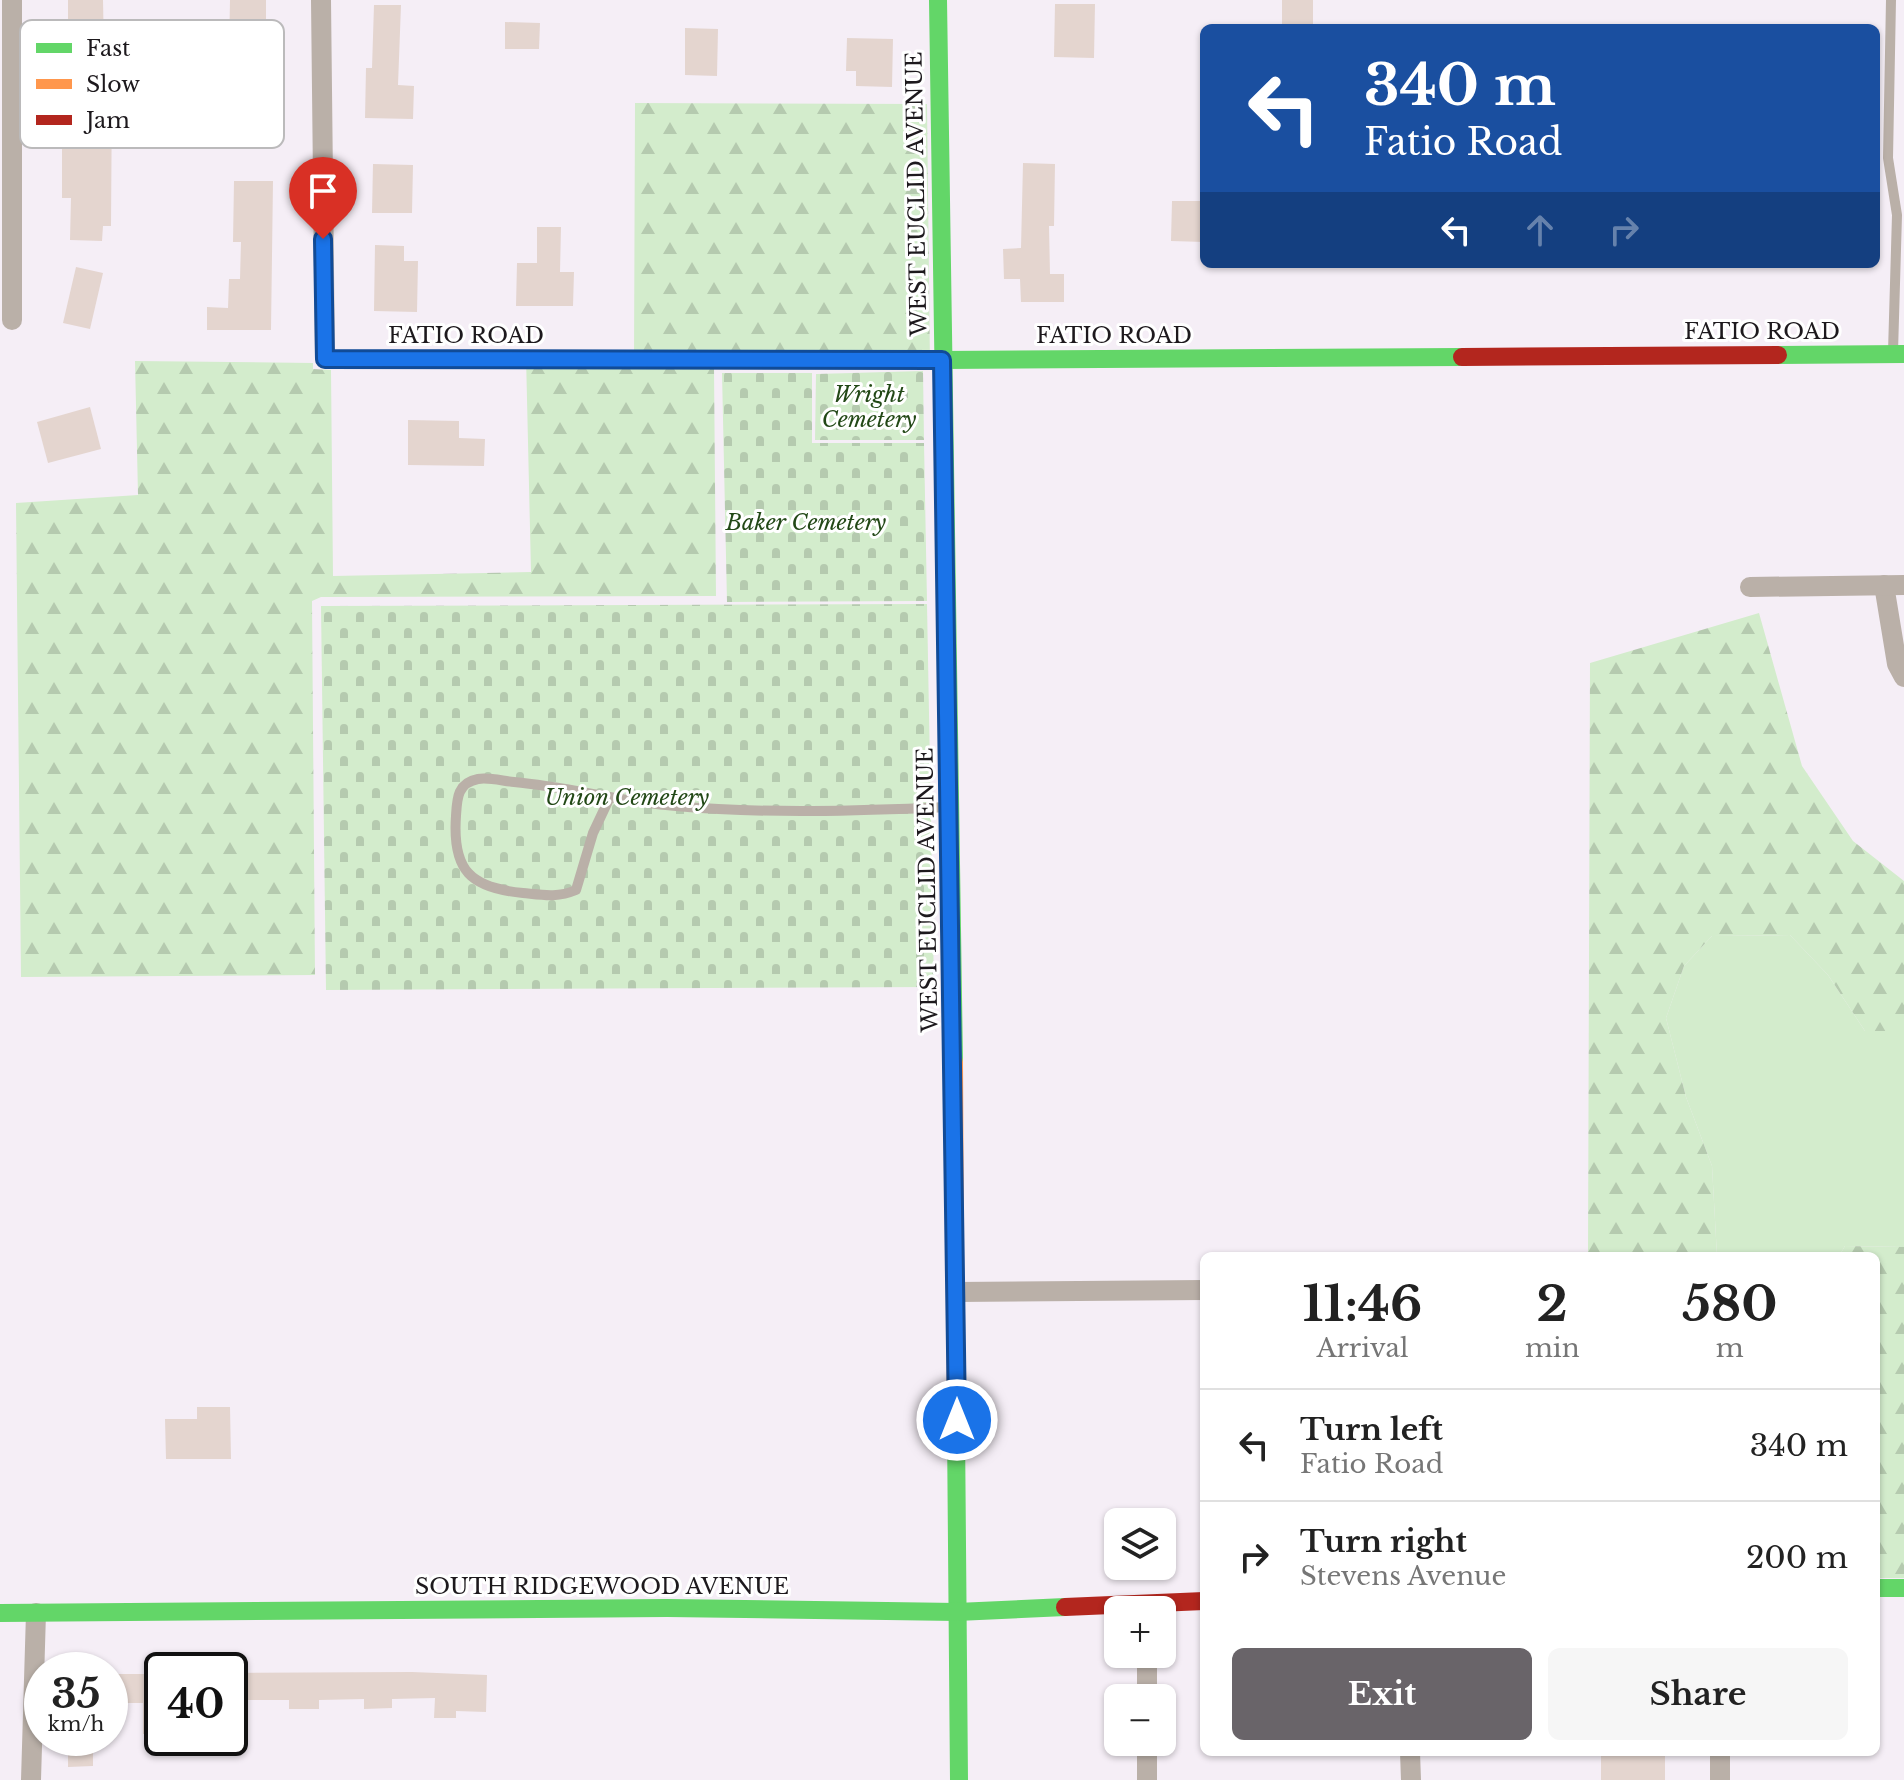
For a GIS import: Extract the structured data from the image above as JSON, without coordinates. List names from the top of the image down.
{
  "streets": {
    "street": ["WEST EUCLID AVENUE", "FATIO ROAD", "SOUTH RIDGEWOOD AVENUE"]
  },
  "crossings": [
    ["WEST EUCLID AVENUE", "FATIO ROAD"],
    ["WEST EUCLID AVENUE", "SOUTH RIDGEWOOD AVENUE"]
  ],
  "parks": ["Wright Cemetery", "Baker Cemetery", "Union Cemetery"],
  "legend": ["Fast", "Slow", "Jam"],
  "page": {
    "turn": ["340 m", "Fatio Road"],
    "eta": [
      "11:46",
      "Arrival",
      "2",
      "min",
      "580",
      "m"
    ],
    "list": [
      {
        "name": "Turn left",
        "note": "Fatio Road",
        "value": "340 m"
      },
      {
        "name": "Turn right",
        "note": "Stevens Avenue",
        "value": "200 m"
      }
    ],
    "map_buttons": ["+", "−"],
    "buttons": ["Exit", "Share"],
    "speed": "35 km/h",
    "limit": "40"
  }
}
